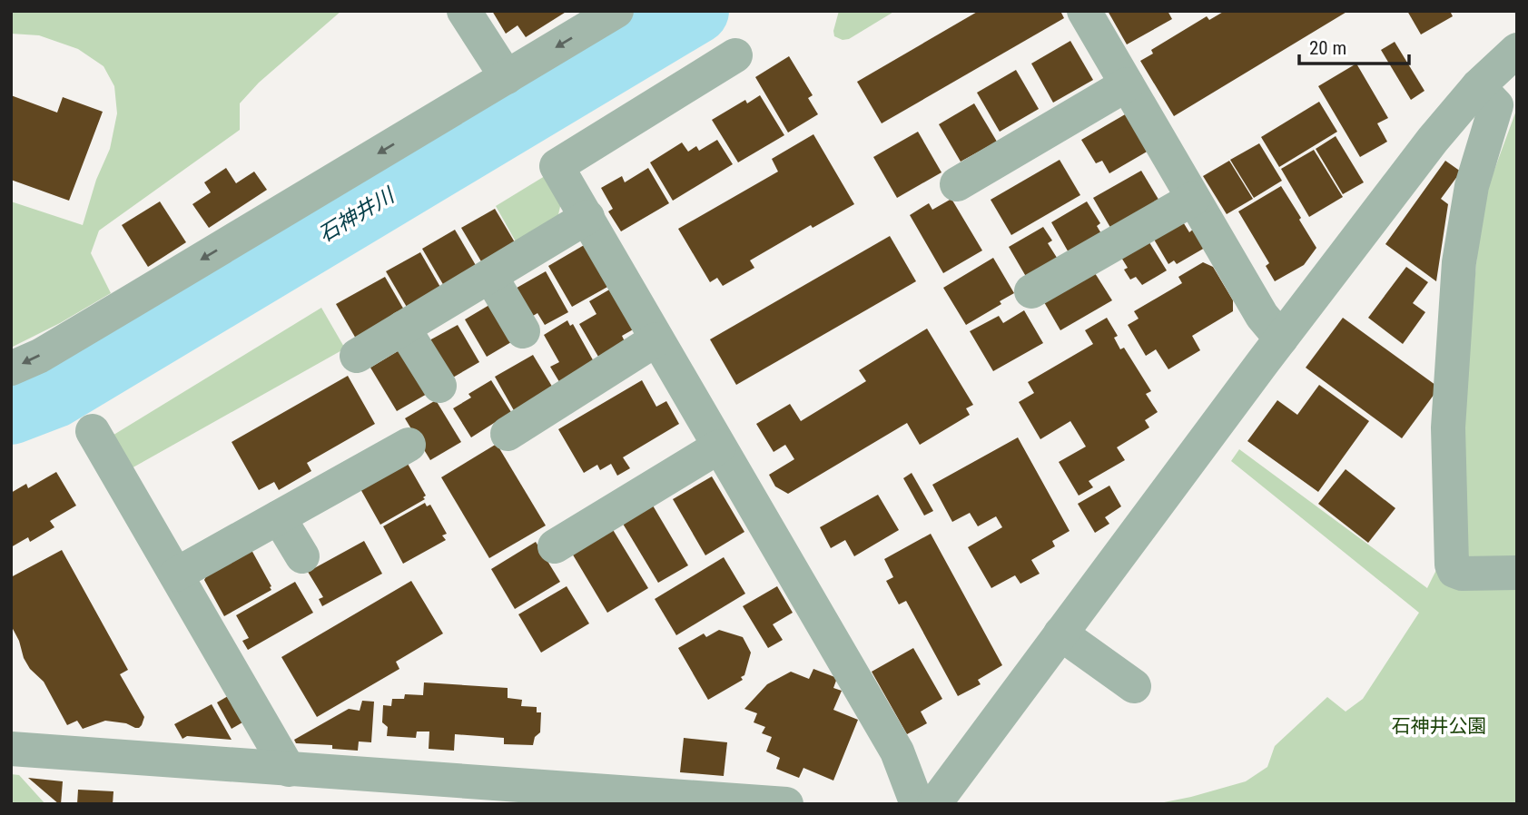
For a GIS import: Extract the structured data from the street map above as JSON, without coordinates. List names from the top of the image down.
{
  "water": ["石神井川"],
  "parks": ["石神井公園"],
  "scale_bar": "20 m"
}
